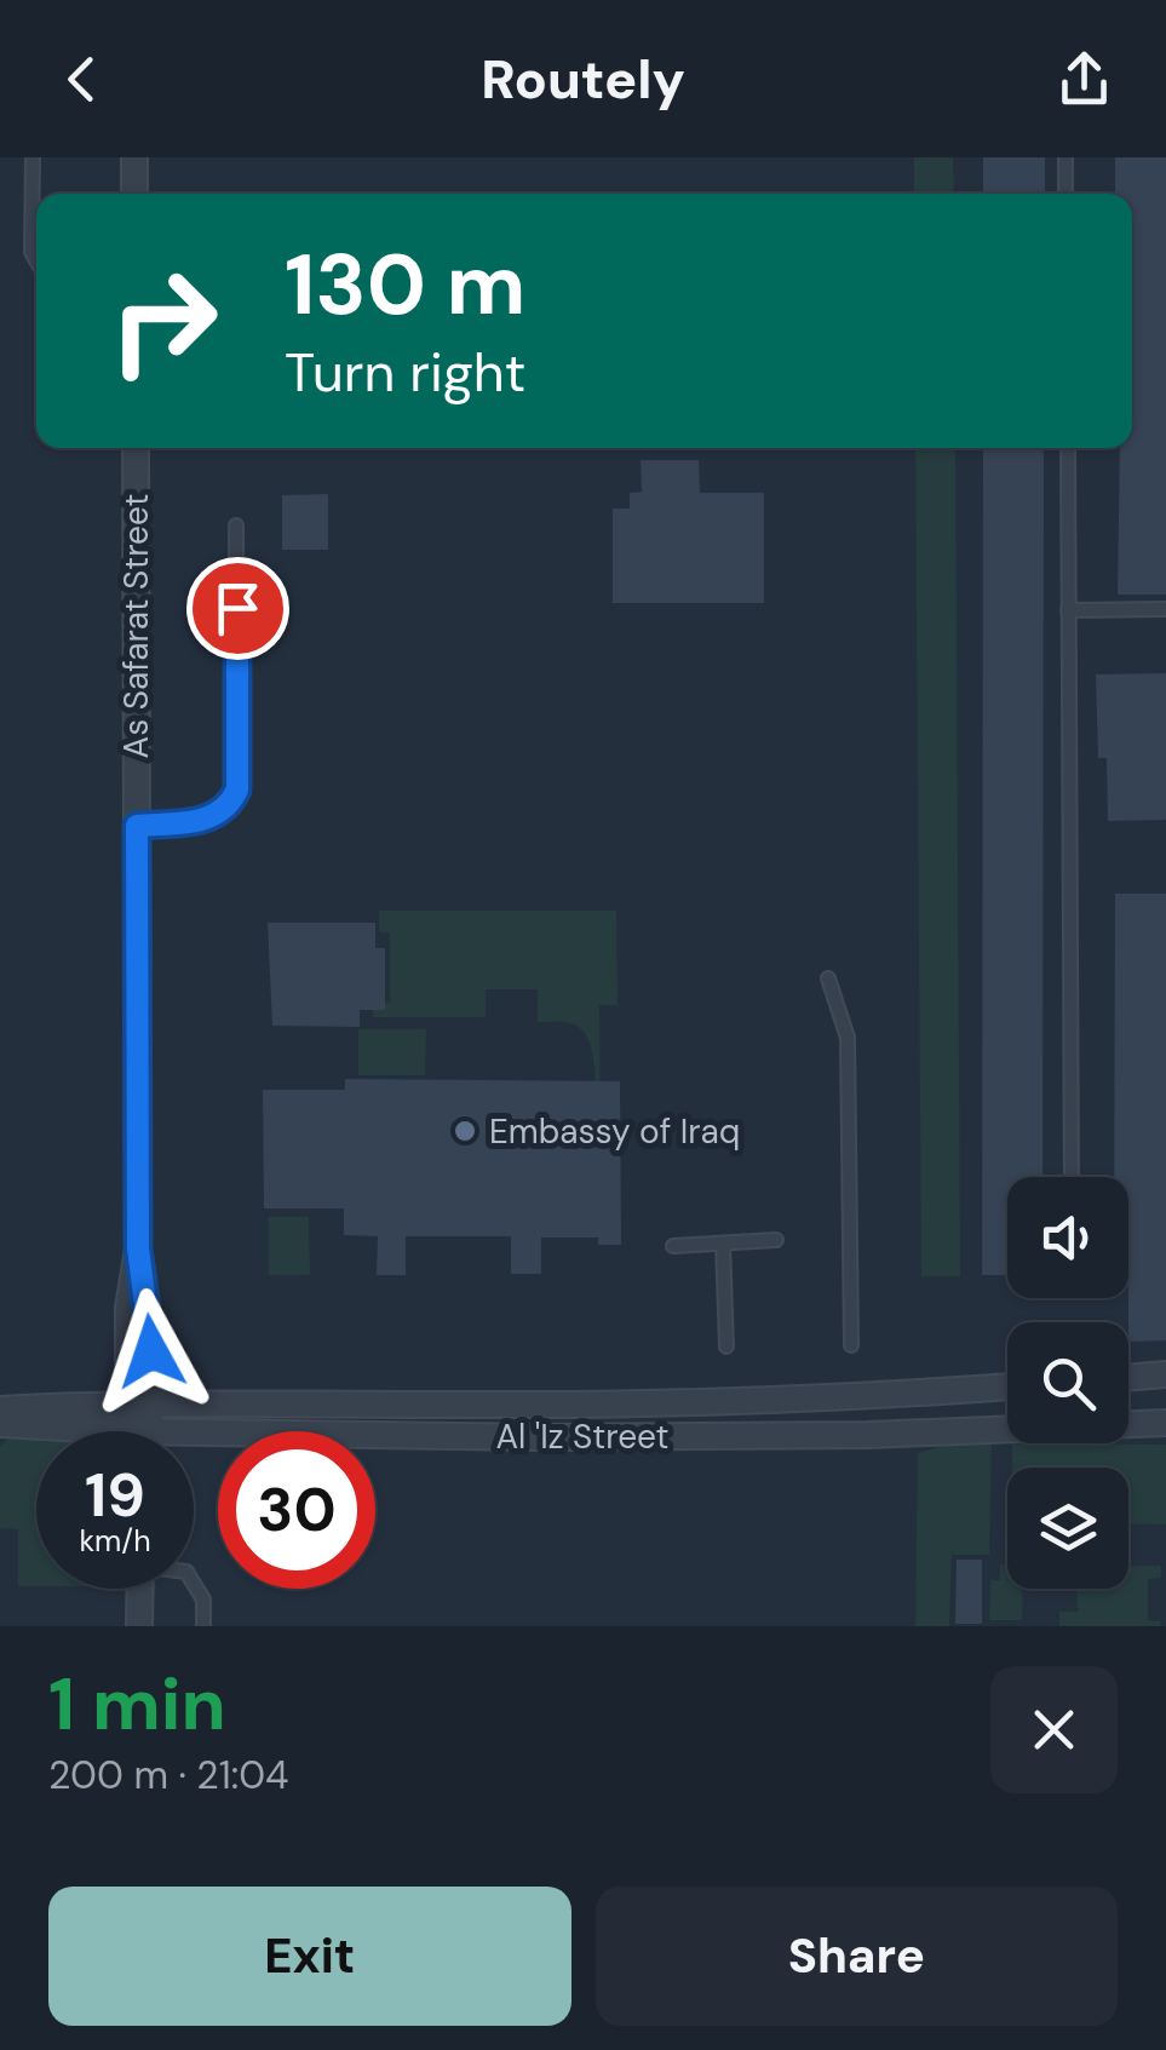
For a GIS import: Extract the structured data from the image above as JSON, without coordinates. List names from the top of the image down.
{
  "streets": {
    "street": ["As Safarat Street", "Al 'Iz Street"]
  },
  "crossings": [
    ["As Safarat Street", "Al 'Iz Street"]
  ],
  "places": ["Embassy of Iraq"],
  "page": {
    "header": "Routely",
    "turn": ["130 m", "Turn right"],
    "speed": "19 km/h",
    "limit": "30",
    "heading": ["1 min", "200 m · 21:04"],
    "buttons": ["Exit", "Share"]
  }
}
